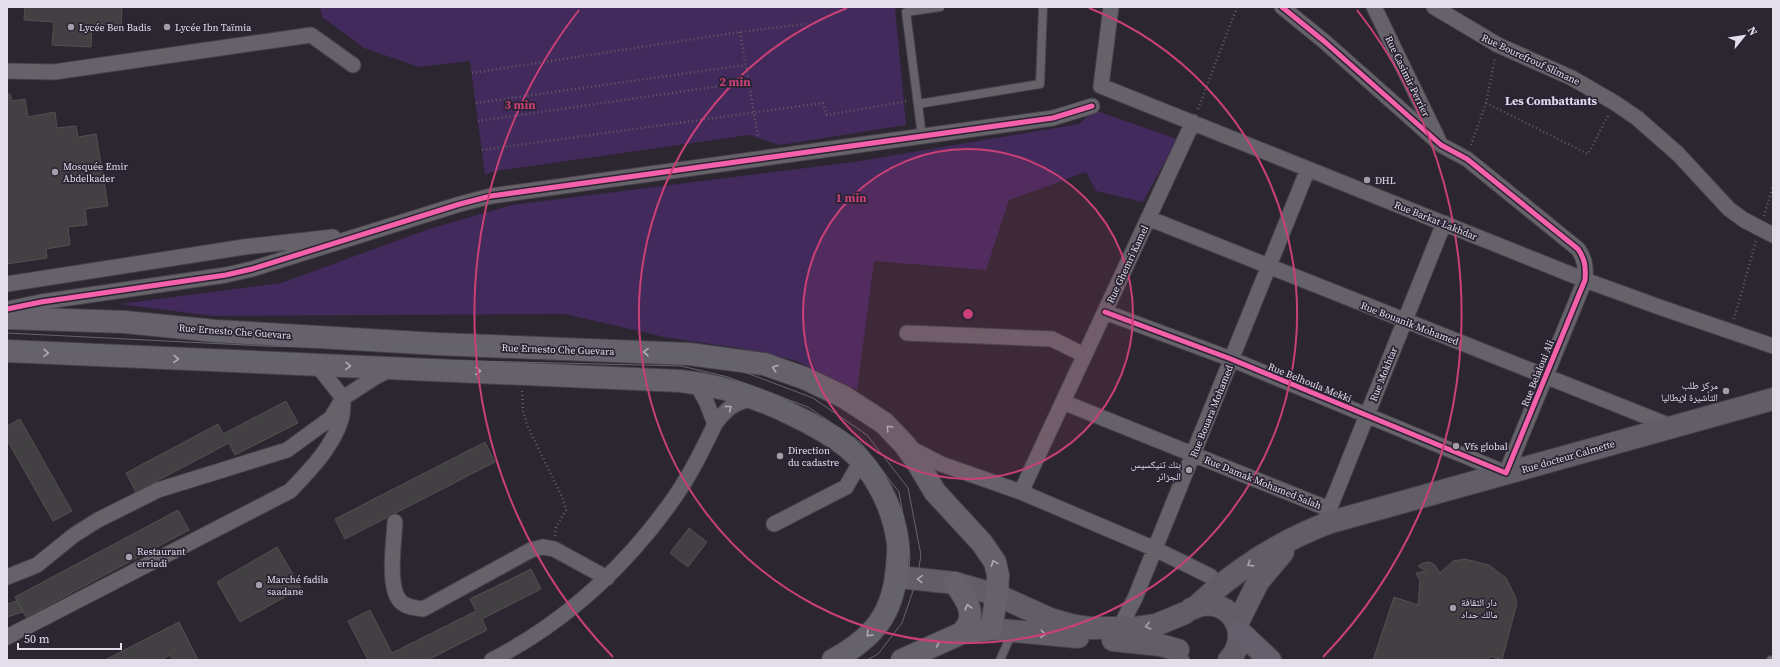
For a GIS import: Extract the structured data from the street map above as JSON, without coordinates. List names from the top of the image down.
{
  "streets": {
    "main road": ["Rue Ernesto Che Guevara", "Rue docteur Calmette"],
    "street": [
      "Rue Bourefrouf Slimane",
      "Rue Casimir Perrier",
      "Rue Barkat Lakhdar",
      "Rue Ghemri Kamel",
      "Rue Bouanik Mohamed",
      "Rue Belaloui Ali",
      "Rue Mokhtar",
      "Rue Belhoula Mekki",
      "Rue Bouara Mohamed",
      "Rue Damak Mohamed Salah"
    ]
  },
  "crossings": [
    ["Rue Barkat Lakhdar", "Rue Ghemri Kamel"],
    ["Rue Barkat Lakhdar", "Rue Belaloui Ali"],
    ["Rue Barkat Lakhdar", "Rue Mokhtar"],
    ["Rue Barkat Lakhdar", "Rue Bouara Mohamed"],
    ["Rue Ghemri Kamel", "Rue Bouanik Mohamed"],
    ["Rue Ghemri Kamel", "Rue Belhoula Mekki"],
    ["Rue Ghemri Kamel", "Rue Damak Mohamed Salah"],
    ["Rue Bouanik Mohamed", "Rue Belaloui Ali"],
    ["Rue Bouanik Mohamed", "Rue Mokhtar"],
    ["Rue Bouanik Mohamed", "Rue Bouara Mohamed"],
    ["Rue Bouanik Mohamed", "Rue docteur Calmette"],
    ["Rue Belaloui Ali", "Rue Belhoula Mekki"],
    ["Rue Belaloui Ali", "Rue docteur Calmette"],
    ["Rue Mokhtar", "Rue Belhoula Mekki"],
    ["Rue Mokhtar", "Rue docteur Calmette"],
    ["Rue Mokhtar", "Rue Damak Mohamed Salah"],
    ["Rue Belhoula Mekki", "Rue Bouara Mohamed"],
    ["Rue Belhoula Mekki", "Rue docteur Calmette"],
    ["Rue Bouara Mohamed", "Rue Damak Mohamed Salah"],
    ["Rue docteur Calmette", "Rue Damak Mohamed Salah"]
  ],
  "districts": ["Les Combattants"],
  "places": [
    "Lycée Ben Badis",
    "Lycée Ibn Taïmia",
    "Mosquée Emir Abdelkader",
    "DHL",
    "مركز طلب التأشيرة لإيطاليا",
    "Vfs global",
    "Direction du cadastre",
    "بنك تنيكسيس الجزائر",
    "Restaurant erriadi",
    "Marché fadila saadane",
    "دار الثقافة مالك حداد"
  ],
  "scale_bar": "50 m",
  "north": "top right",
  "rings": ["2 min", "3 min", "1 min"]
}
